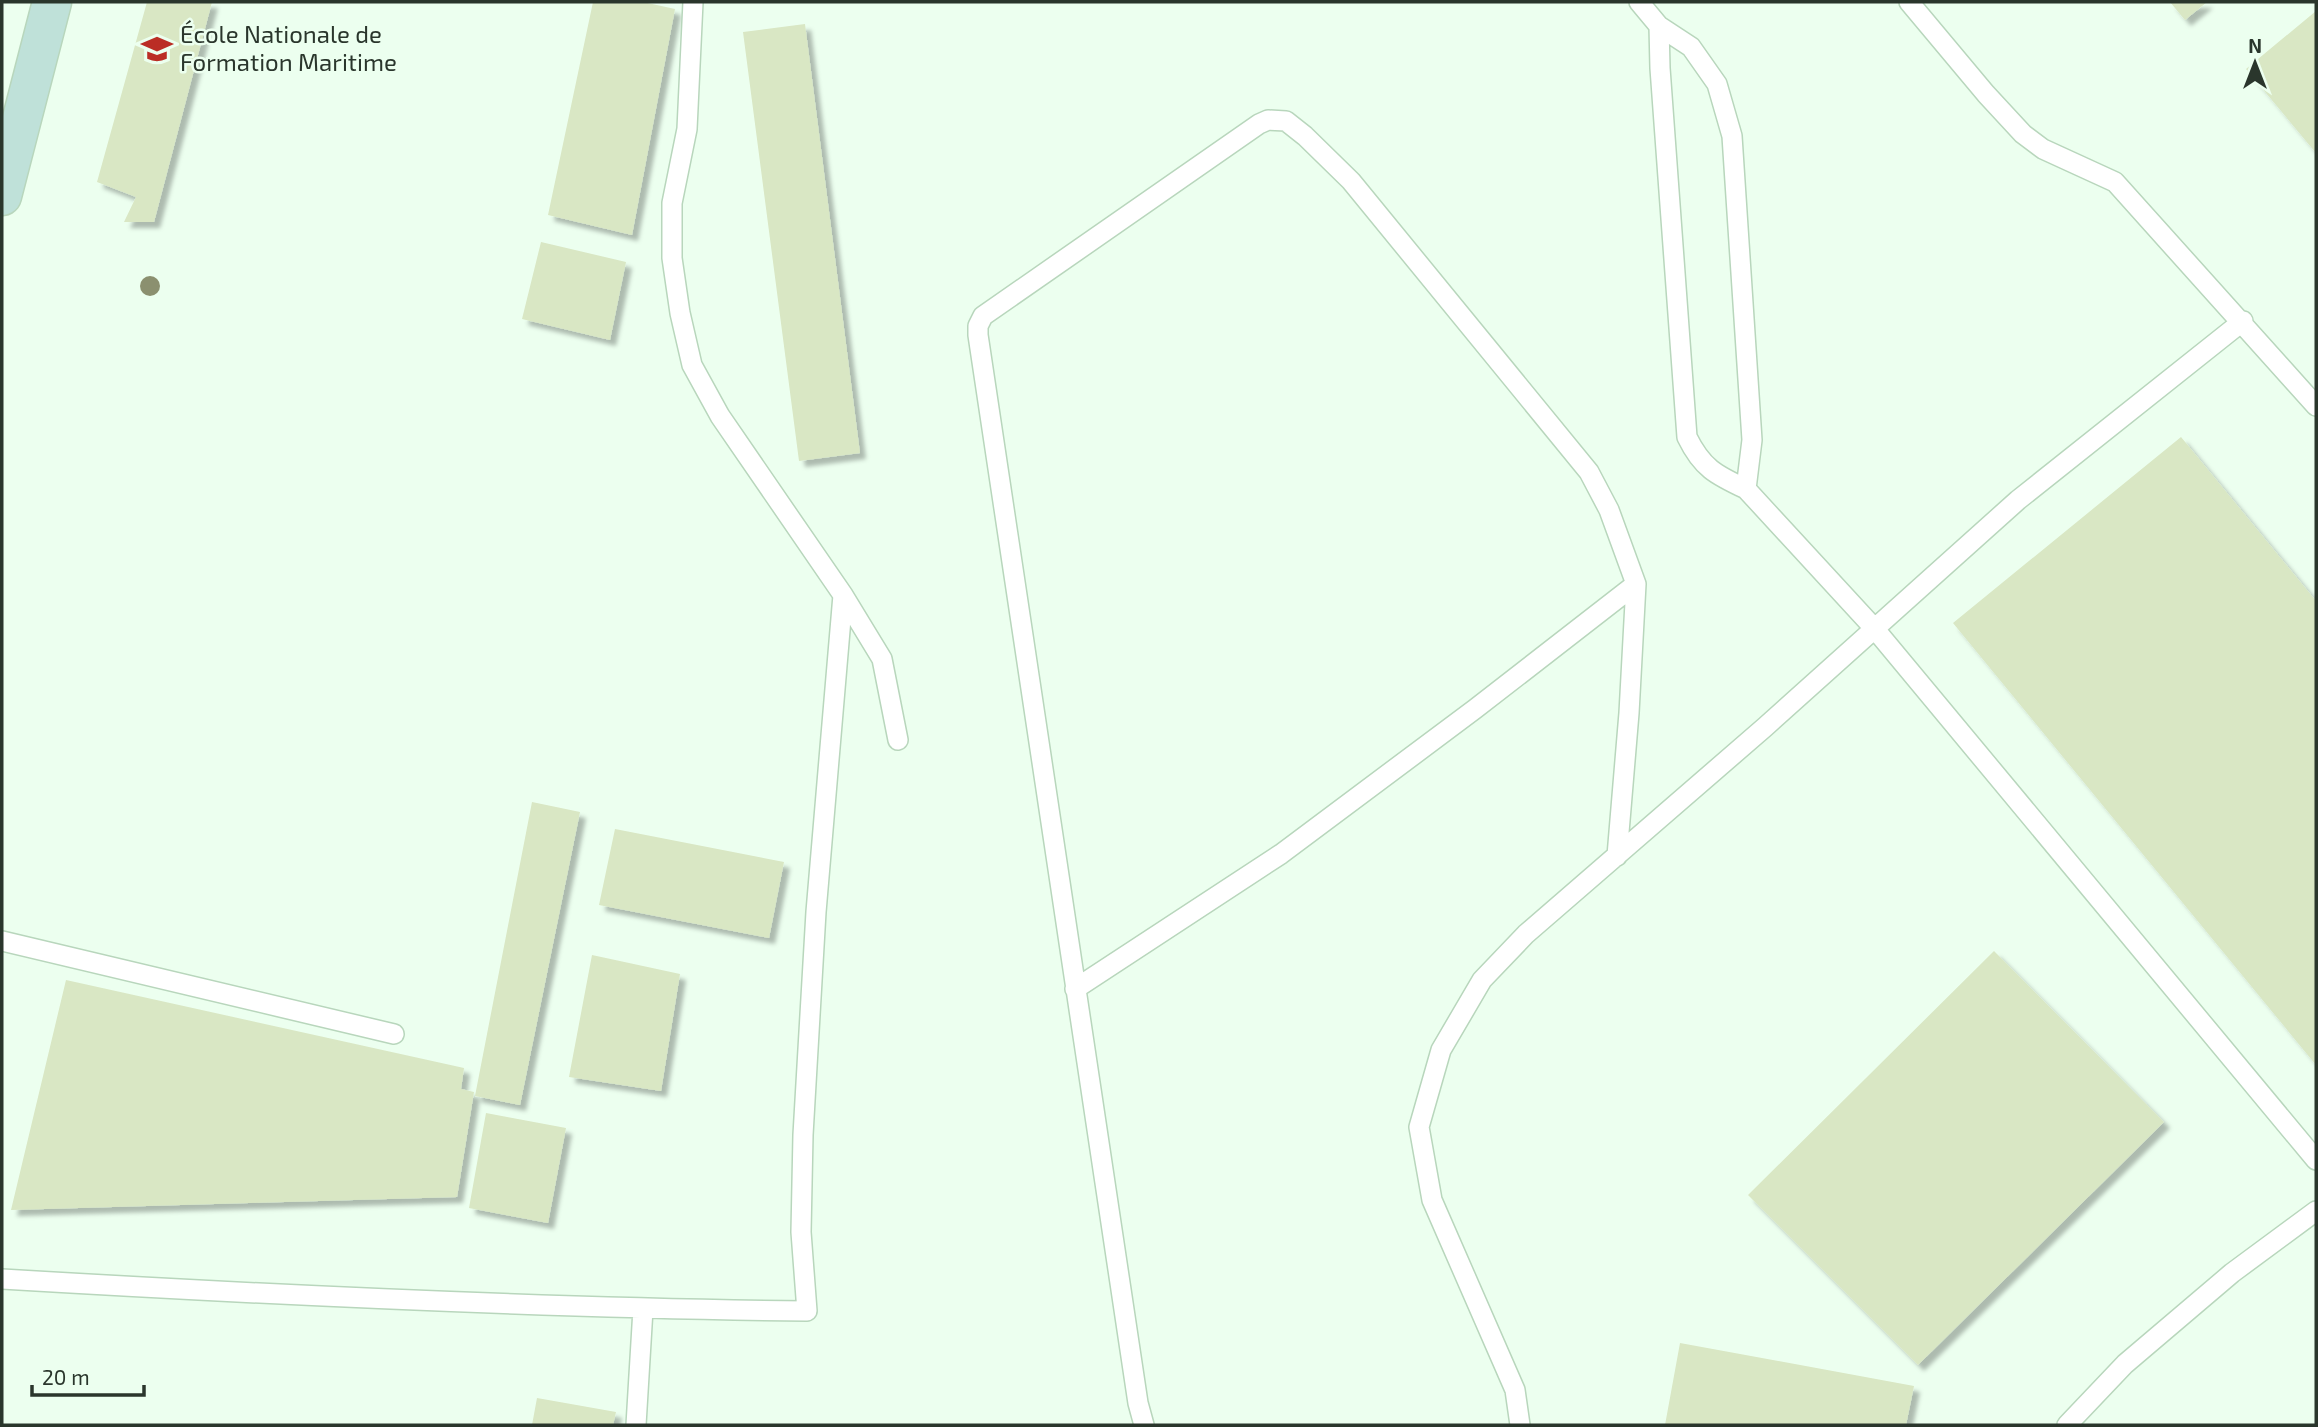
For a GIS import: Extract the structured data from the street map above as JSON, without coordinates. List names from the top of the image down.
{
  "places": {
    "school or university": ["École Nationale de Formation Maritime"]
  },
  "scale_bar": "20 m",
  "north": "top"
}
